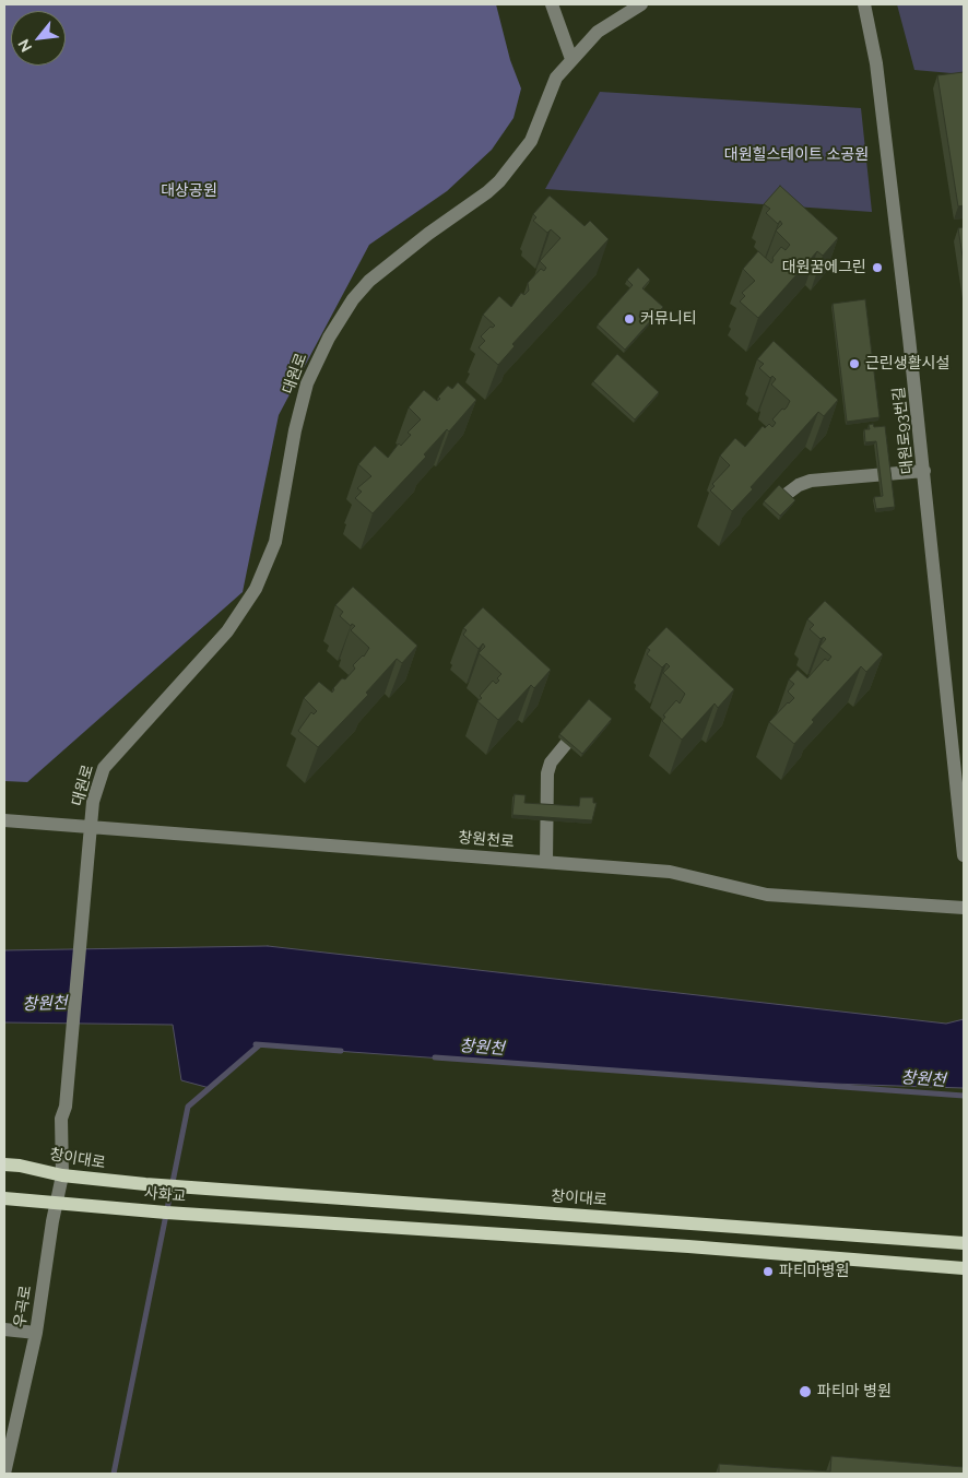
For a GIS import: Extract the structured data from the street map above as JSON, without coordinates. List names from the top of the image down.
{
  "streets": {
    "main road": ["창이대로", "사화교"],
    "street": [
      "대원로",
      "대원로93번길",
      "창원천로",
      "우곡로"
    ]
  },
  "crossings": [
    ["대원로", "창원천로"],
    ["대원로", "창이대로"],
    ["대원로", "우곡로"],
    ["창이대로", "사화교"],
    ["창이대로", "우곡로"],
    ["사화교", "우곡로"]
  ],
  "water": ["창원천"],
  "parks": ["대원힐스테이트 소공원", "대상공원"],
  "places": [
    "대원꿈에그린",
    "커뮤니티",
    "근린생활시설",
    "파티마병원",
    "파티마 병원"
  ],
  "north": "bottom left"
}
